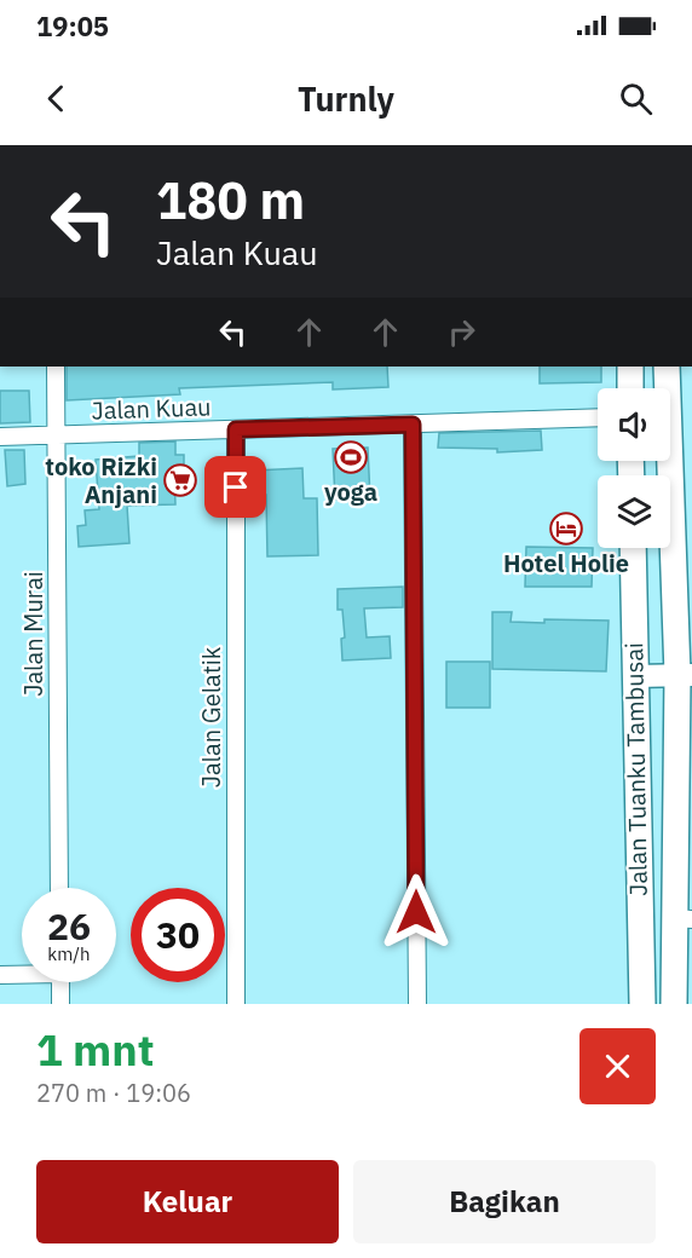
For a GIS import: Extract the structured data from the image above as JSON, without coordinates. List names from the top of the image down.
{
  "streets": {
    "main road": ["Jalan Tuanku Tambusai"],
    "street": ["Jalan Kuau", "Jalan Murai", "Jalan Gelatik"]
  },
  "crossings": [
    ["Jalan Kuau", "Jalan Murai"],
    ["Jalan Kuau", "Jalan Gelatik"]
  ],
  "places": {
    "sports": ["yoga"],
    "supermarket": ["toko Rizki Anjani"],
    "hotel": ["Hotel Holie"]
  },
  "page": {
    "status": "19:05",
    "header": "Turnly",
    "turn": ["180 m", "Jalan Kuau"],
    "speed": "26 km/h",
    "limit": "30",
    "heading": ["1 mnt", "270 m · 19:06"],
    "buttons": ["Keluar", "Bagikan"]
  }
}
